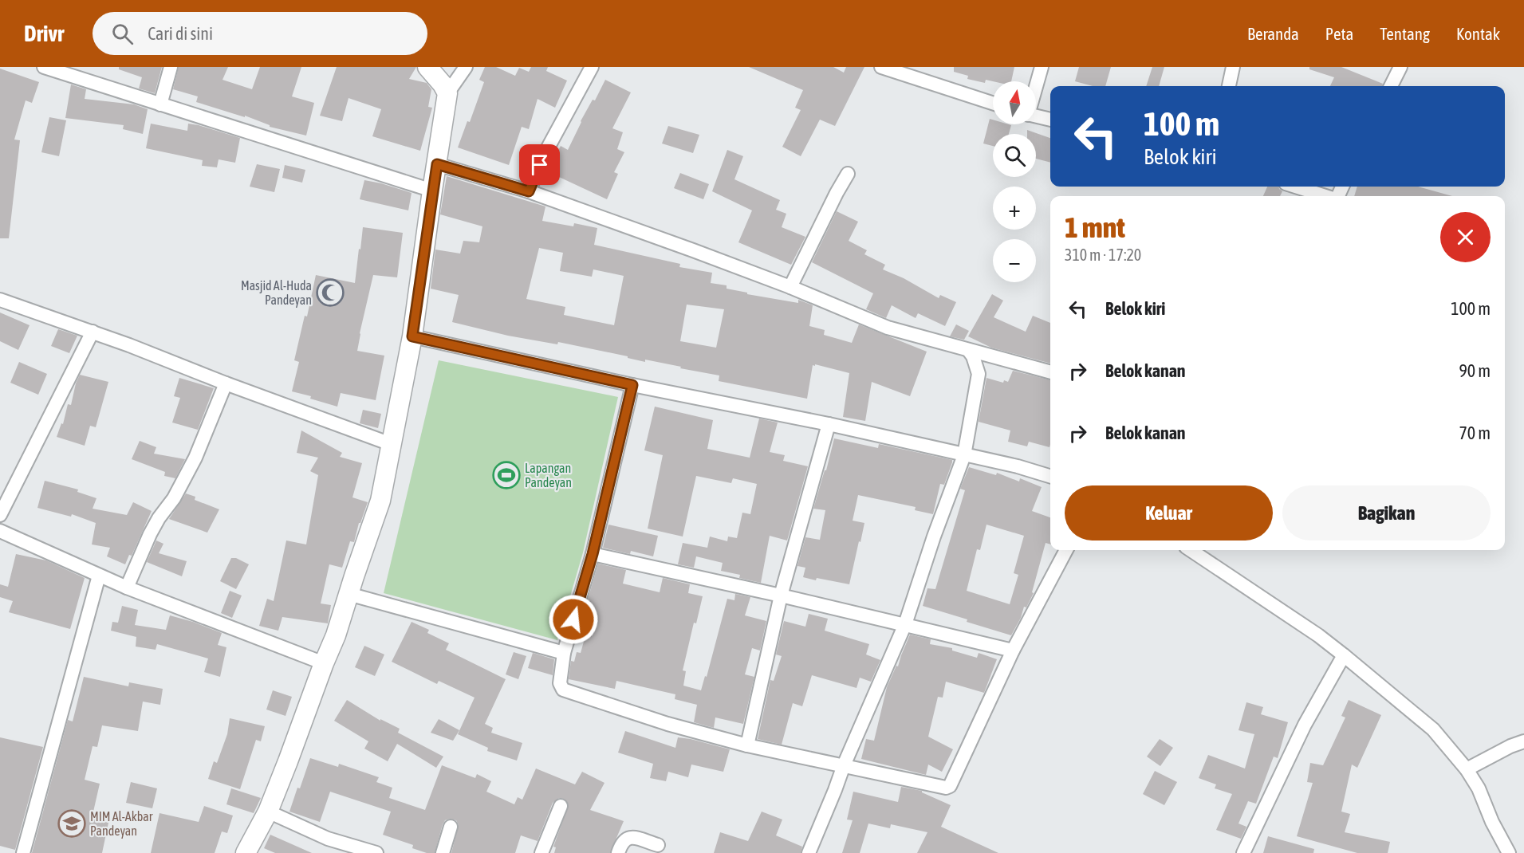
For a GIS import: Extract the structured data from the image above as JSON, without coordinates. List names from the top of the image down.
{
  "places": {
    "mosque": ["Masjid Al-Huda Pandeyan"],
    "sports": ["Lapangan Pandeyan"],
    "school or university": ["MIM Al-Akbar Pandeyan"]
  },
  "north": "top",
  "page": {
    "header": "Drivr",
    "search": "Cari di sini",
    "nav": [
      "Beranda",
      "Peta",
      "Tentang",
      "Kontak"
    ],
    "map_buttons": ["+", "−"],
    "turn": ["100 m", "Belok kiri"],
    "heading": ["1 mnt", "310 m · 17:20"],
    "list": [
      {
        "name": "Belok kiri",
        "value": "100 m"
      },
      {
        "name": "Belok kanan",
        "value": "90 m"
      },
      {
        "name": "Belok kanan",
        "value": "70 m"
      }
    ],
    "buttons": ["Keluar", "Bagikan"]
  }
}
